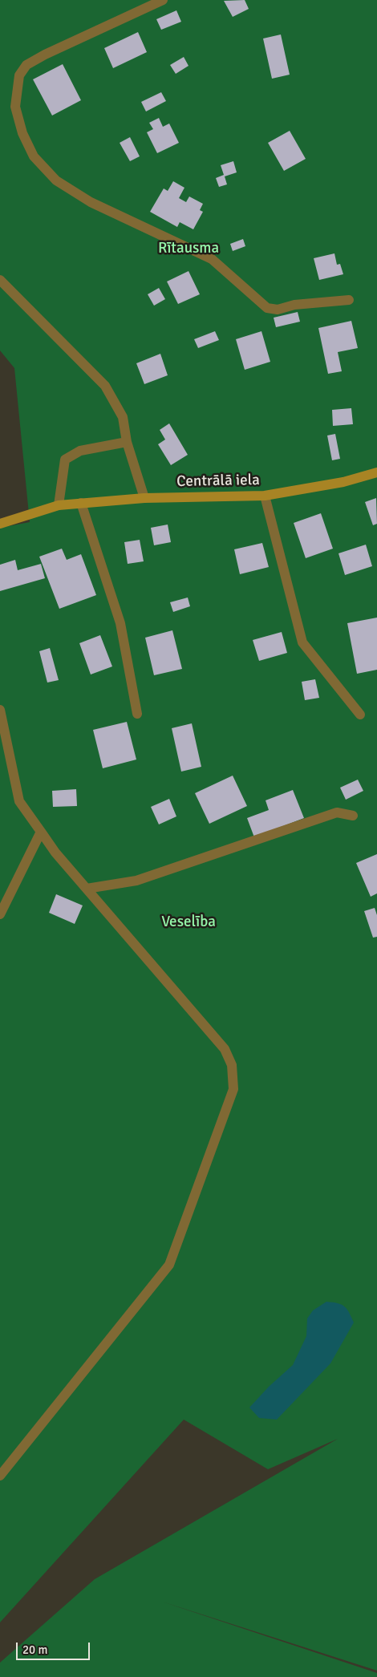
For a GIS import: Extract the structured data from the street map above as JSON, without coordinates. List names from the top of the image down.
{
  "streets": {
    "street": ["Centrālā iela"]
  },
  "parks": ["Rītausma", "Veselība"],
  "scale_bar": "20 m"
}
